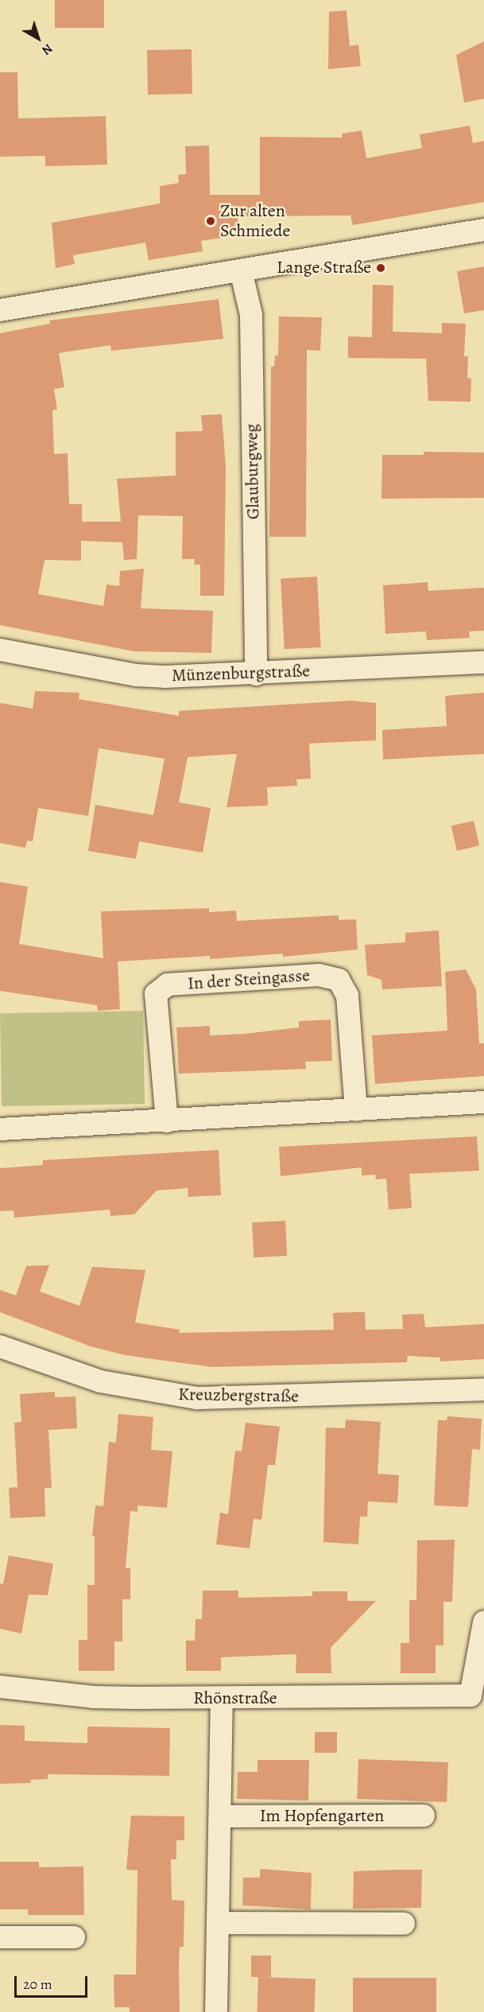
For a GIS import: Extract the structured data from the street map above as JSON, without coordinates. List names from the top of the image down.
{
  "streets": {
    "street": [
      "Glauburgweg",
      "Münzenburgstraße",
      "In der Steingasse",
      "Kreuzbergstraße",
      "Rhönstraße",
      "Im Hopfengarten"
    ]
  },
  "crossings": [
    ["Glauburgweg", "Münzenburgstraße"]
  ],
  "places": ["Zur alten Schmiede", "Lange Straße"],
  "scale_bar": "20 m",
  "north": "bottom right"
}
